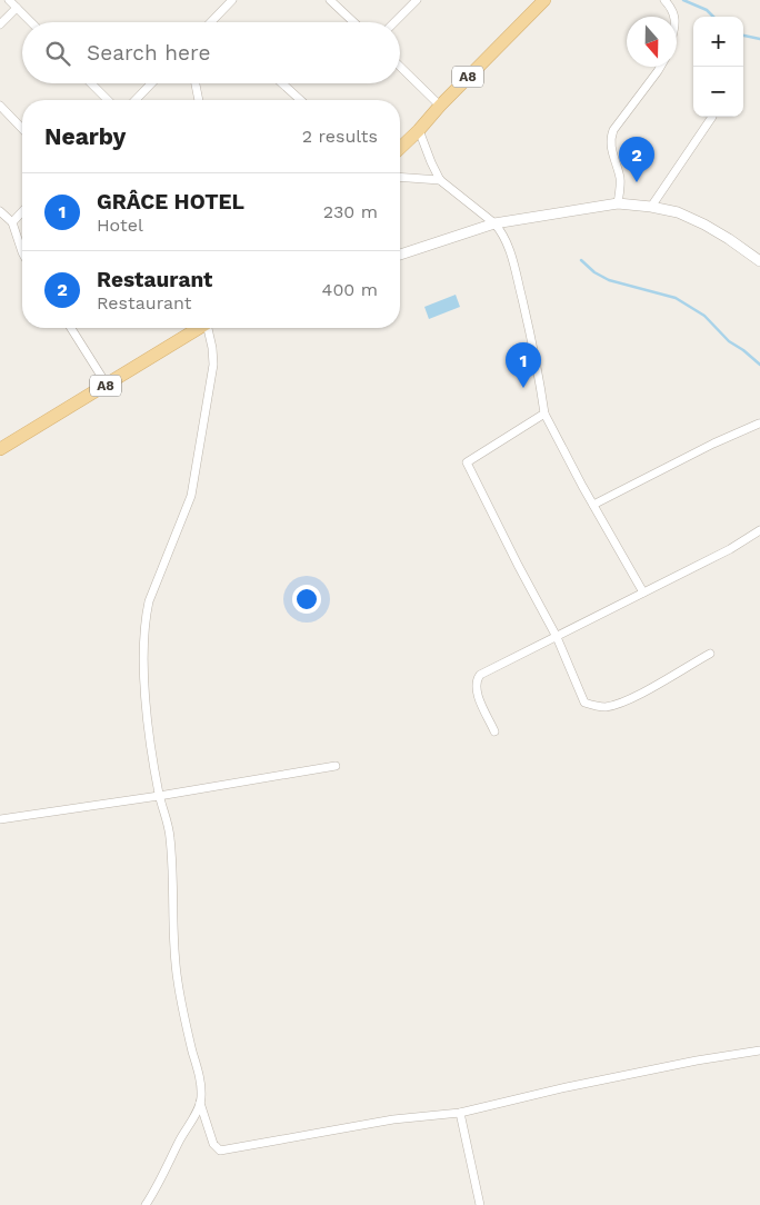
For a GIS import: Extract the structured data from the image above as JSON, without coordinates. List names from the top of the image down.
{
  "streets": {
    "main road": ["A8"]
  },
  "north": "bottom",
  "page": {
    "map_buttons": ["+", "−"],
    "search": "Search here",
    "heading": ["Nearby", "2 results"],
    "pins": ["2", "1"],
    "list": [
      {
        "mark": "1",
        "name": "GRÂCE HOTEL",
        "note": "Hotel",
        "value": "230 m"
      },
      {
        "mark": "2",
        "name": "Restaurant",
        "note": "Restaurant",
        "value": "400 m"
      }
    ]
  }
}
